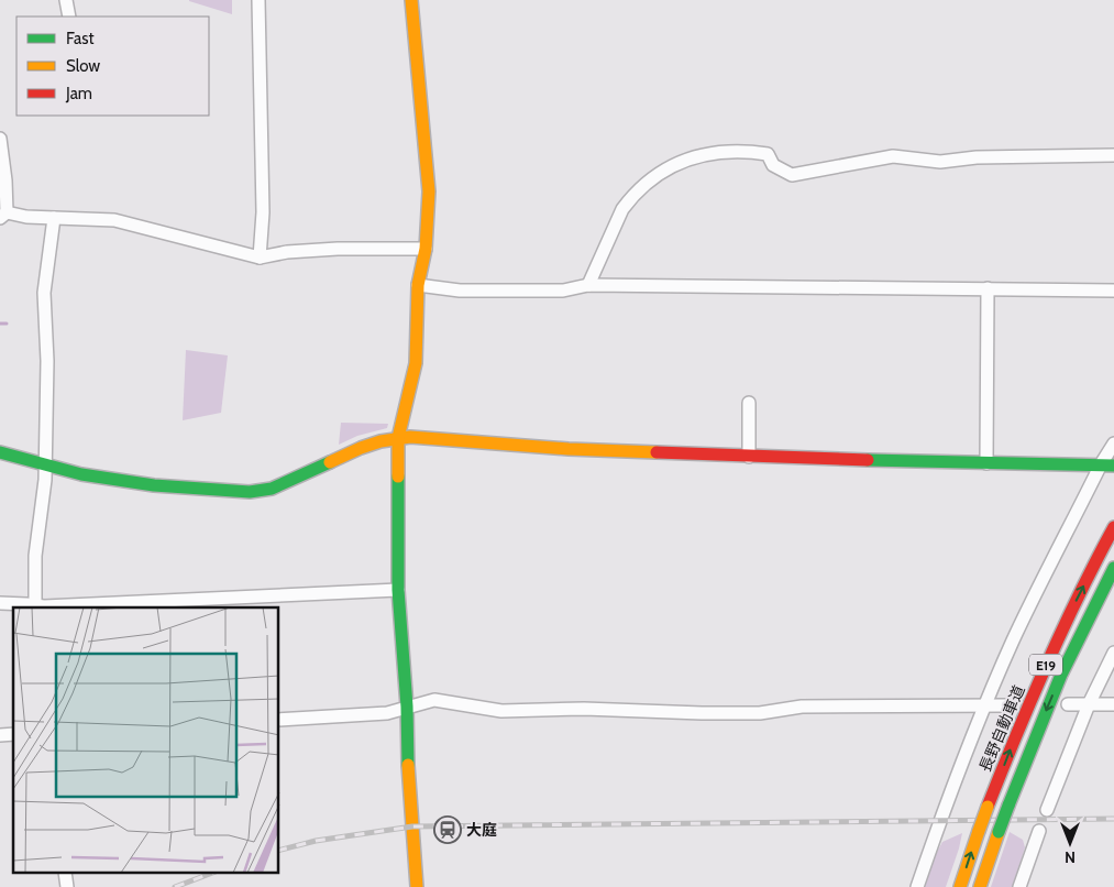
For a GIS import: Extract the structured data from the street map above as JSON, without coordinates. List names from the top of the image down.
{
  "streets": {
    "main road": ["E19", "長野自動車道"]
  },
  "places": {
    "station": ["大庭"]
  },
  "legend": ["Fast", "Slow", "Jam"],
  "north": "bottom"
}
